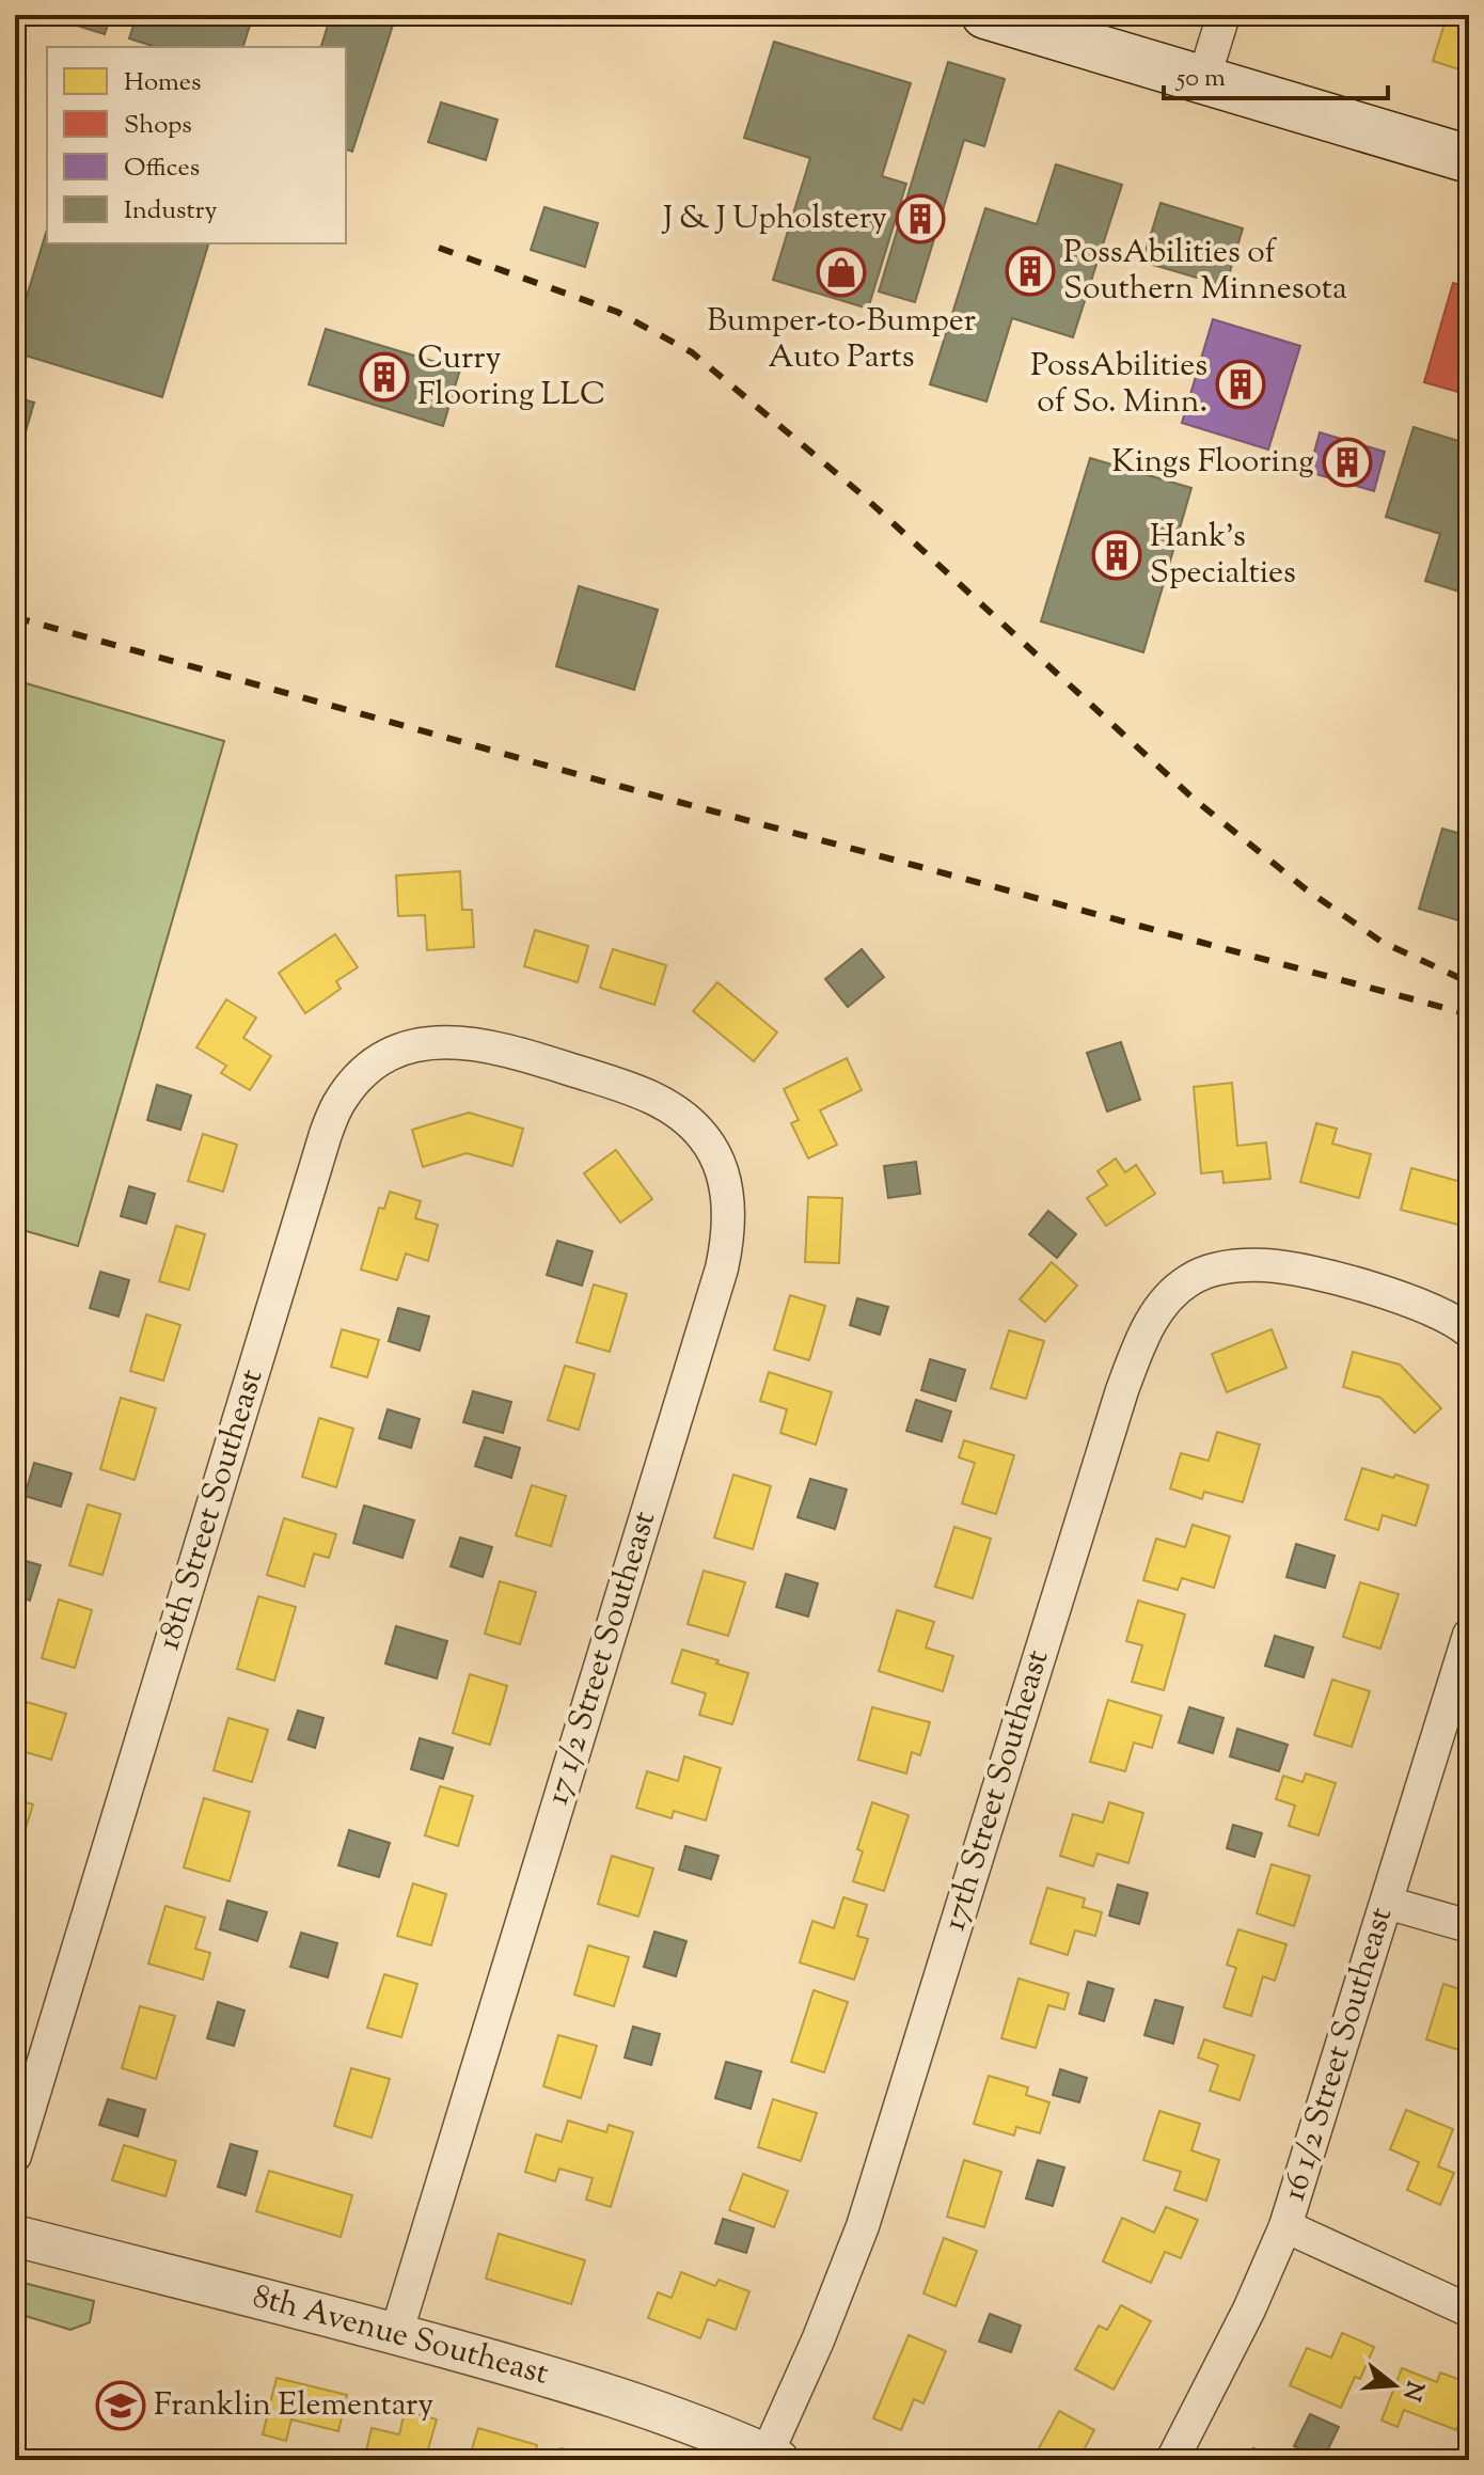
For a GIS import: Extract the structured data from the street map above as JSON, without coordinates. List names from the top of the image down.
{
  "streets": {
    "street": [
      "18th Street Southeast",
      "17 1/2 Street Southeast",
      "17th Street Southeast",
      "16 1/2 Street Southeast",
      "8th Avenue Southeast"
    ]
  },
  "crossings": [
    ["18th Street Southeast", "17 1/2 Street Southeast"],
    ["17 1/2 Street Southeast", "8th Avenue Southeast"],
    ["17th Street Southeast", "8th Avenue Southeast"]
  ],
  "places": {
    "building": [
      "J & J Upholstery",
      "PossAbilities of Southern Minnesota",
      "Curry Flooring LLC",
      "PossAbilities of So. Minn.",
      "Kings Flooring",
      "Hank's Specialties"
    ],
    "shop": ["Bumper-to-Bumper Auto Parts"],
    "school or university": ["Franklin Elementary"]
  },
  "legend": [
    "Homes",
    "Shops",
    "Offices",
    "Industry"
  ],
  "scale_bar": "50 m",
  "north": "right"
}
